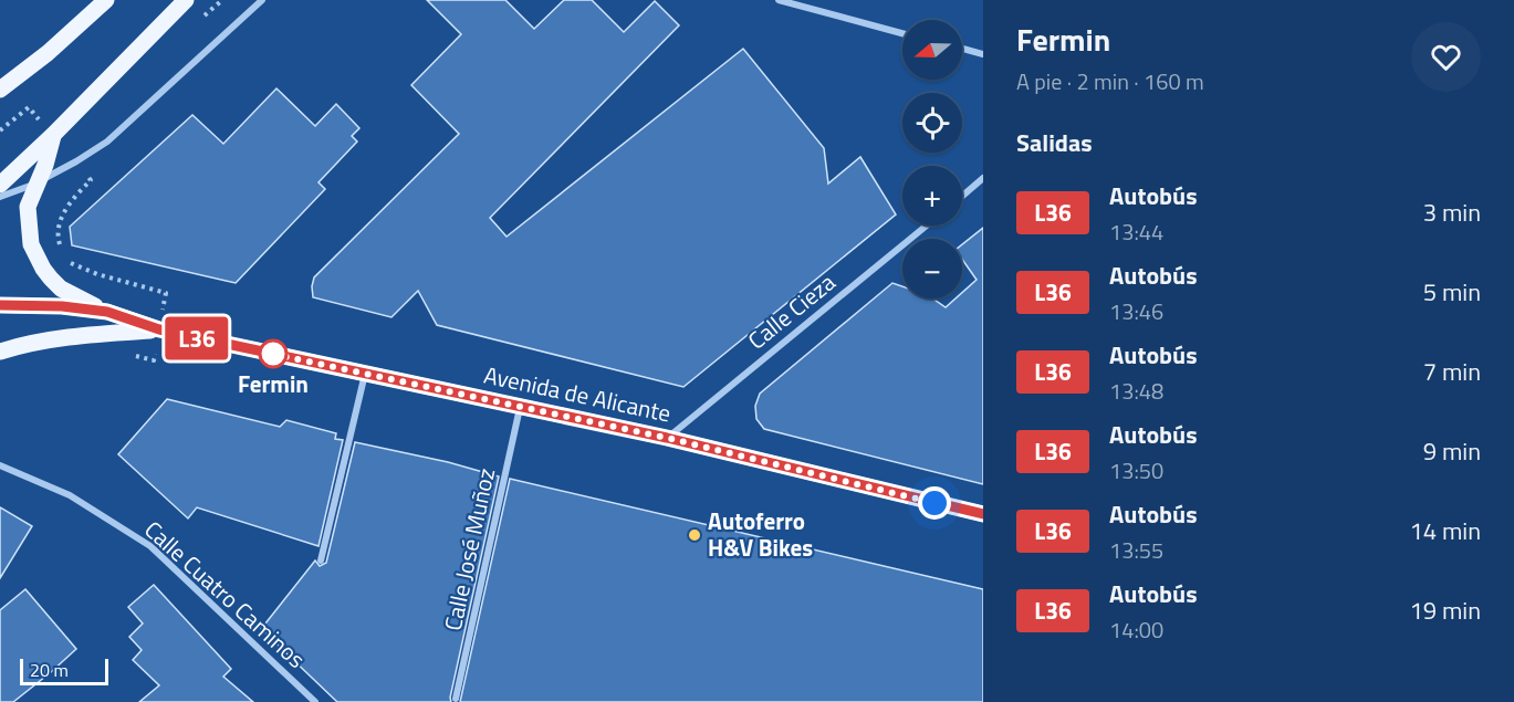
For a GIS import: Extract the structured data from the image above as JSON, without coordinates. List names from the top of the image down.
{
  "streets": {
    "main road": ["Avenida de Alicante"],
    "street": ["Calle Cieza", "Calle José Muñoz", "Calle Cuatro Caminos"]
  },
  "crossings": [
    ["Calle Cieza", "Avenida de Alicante"],
    ["Avenida de Alicante", "Calle José Muñoz"]
  ],
  "places": ["Fermin", "Autoferro H&V Bikes"],
  "lines": ["bus line L36"],
  "scale_bar": "20 m",
  "north": "left",
  "page": {
    "on_map": "L36",
    "heading": [
      ["Fermin", "A pie · 2 min · 160 m"],
      "Salidas"
    ],
    "map_buttons": ["+", "−"],
    "list": [
      {
        "mark": "L36",
        "name": "Autobús",
        "note": "13:44",
        "value": "3 min"
      },
      {
        "mark": "L36",
        "name": "Autobús",
        "note": "13:46",
        "value": "5 min"
      },
      {
        "mark": "L36",
        "name": "Autobús",
        "note": "13:48",
        "value": "7 min"
      },
      {
        "mark": "L36",
        "name": "Autobús",
        "note": "13:50",
        "value": "9 min"
      },
      {
        "mark": "L36",
        "name": "Autobús",
        "note": "13:55",
        "value": "14 min"
      },
      {
        "mark": "L36",
        "name": "Autobús",
        "note": "14:00",
        "value": "19 min"
      }
    ],
    "scale": "20 m"
  }
}
